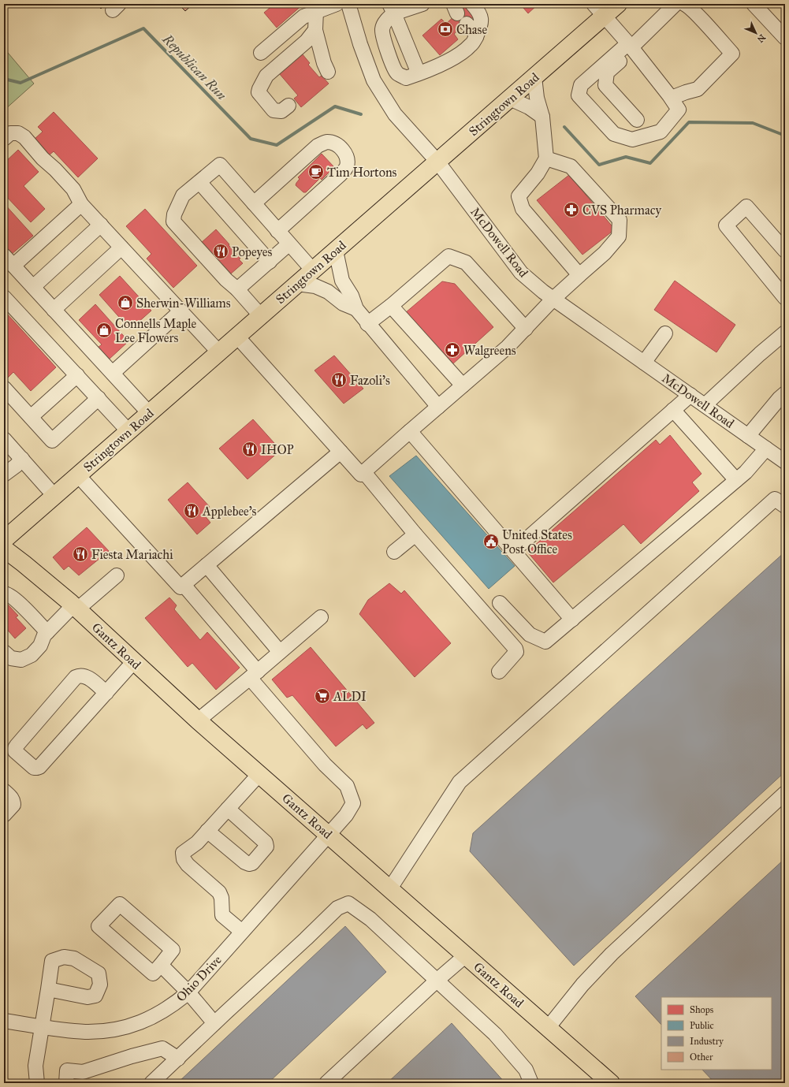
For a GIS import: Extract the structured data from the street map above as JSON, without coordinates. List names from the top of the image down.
{
  "streets": {
    "main road": ["Stringtown Road", "Gantz Road"],
    "street": ["McDowell Road", "Ohio Drive"]
  },
  "crossings": [
    ["Stringtown Road", "McDowell Road"],
    ["Gantz Road", "Ohio Drive"]
  ],
  "water": ["Republican Run"],
  "places": {
    "bank": ["Chase"],
    "cafe": ["Tim Hortons"],
    "pharmacy": ["CVS Pharmacy", "Walgreens"],
    "restaurant": [
      "Popeyes",
      "Fazoli's",
      "IHOP",
      "Applebee's",
      "Fiesta Mariachi"
    ],
    "shop": ["Sherwin-Williams", "Connells Maple Lee Flowers"],
    "public building": ["United States Post Office"],
    "supermarket": ["ALDI"]
  },
  "legend": [
    "Shops",
    "Public",
    "Industry",
    "Other"
  ],
  "north": "bottom right"
}
